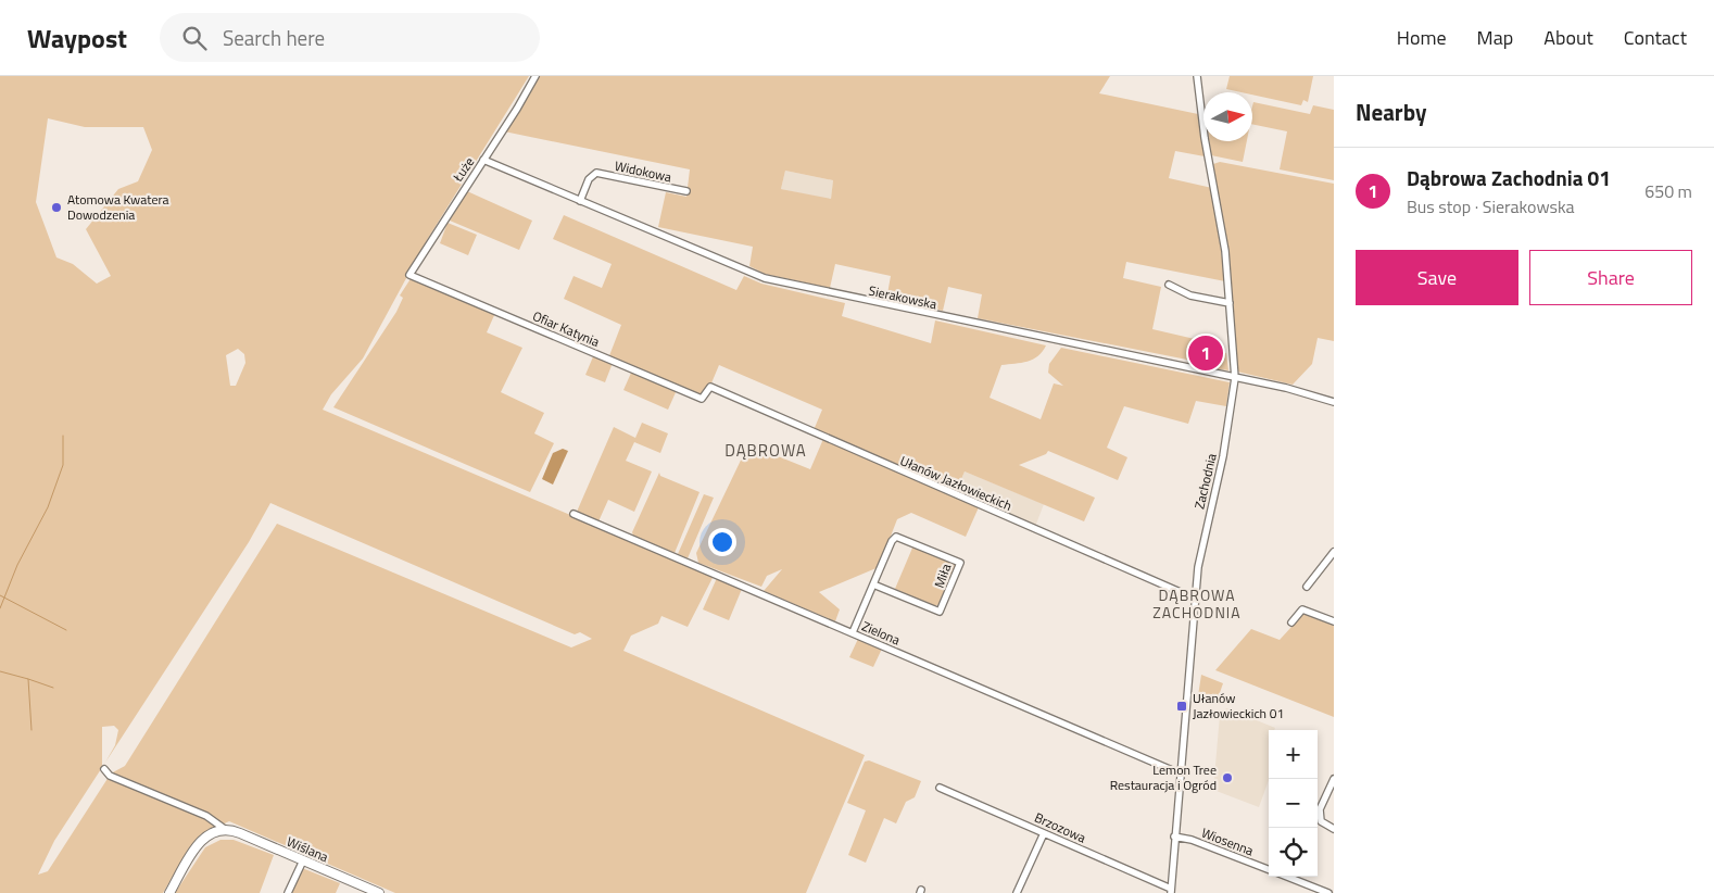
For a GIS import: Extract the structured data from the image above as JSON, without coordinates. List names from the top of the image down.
{
  "streets": {
    "main road": ["Wiślana"],
    "street": [
      "Łuże",
      "Widokowa",
      "Sierakowska",
      "Ofiar Katynia",
      "Zachodnia",
      "Ułanów Jazłowieckich",
      "Miła",
      "Zielona",
      "Brzozowa",
      "Wiosenna"
    ]
  },
  "crossings": [
    ["Łuże", "Sierakowska"],
    ["Łuże", "Ofiar Katynia"],
    ["Widokowa", "Sierakowska"],
    ["Sierakowska", "Zachodnia"],
    ["Ofiar Katynia", "Ułanów Jazłowieckich"],
    ["Zachodnia", "Ułanów Jazłowieckich"],
    ["Zachodnia", "Zielona"],
    ["Zachodnia", "Brzozowa"],
    ["Zachodnia", "Wiosenna"],
    ["Miła", "Zielona"]
  ],
  "districts": ["DĄBROWA", "DĄBROWA ZACHODNIA"],
  "places": {
    "other": ["Atomowa Kwatera Dowodzenia", "Lemon Tree Restauracja i Ogród"],
    "transit": ["Ułanów Jazłowieckich 01"]
  },
  "north": "right",
  "page": {
    "header": "Waypost",
    "search": "Search here",
    "nav": [
      "Home",
      "Map",
      "About",
      "Contact"
    ],
    "heading": "Nearby",
    "list": [
      {
        "mark": "1",
        "name": "Dąbrowa Zachodnia 01",
        "note": "Bus stop · Sierakowska",
        "value": "650 m"
      }
    ],
    "buttons": ["Save", "Share"],
    "pins": "1",
    "map_buttons": ["+", "−"]
  }
}
